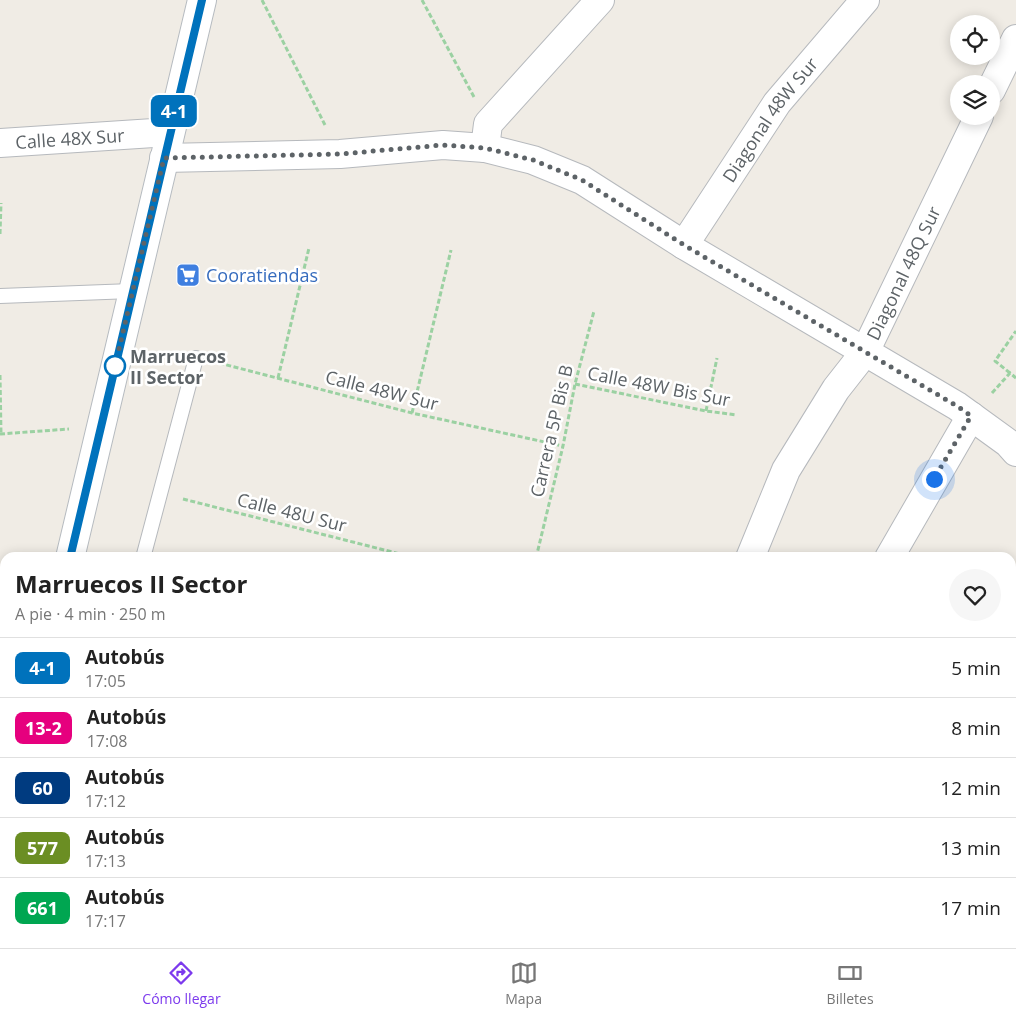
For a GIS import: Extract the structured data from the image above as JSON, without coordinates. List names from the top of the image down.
{
  "streets": {
    "street": ["Diagonal 48W Sur", "Calle 48X Sur", "Diagonal 48Q Sur"],
    "path": [
      "Calle 48W Bis Sur",
      "Calle 48W Sur",
      "Carrera 5P Bis B",
      "Calle 48U Sur"
    ]
  },
  "crossings": [
    ["Diagonal 48W Sur", "Calle 48X Sur"],
    ["Calle 48X Sur", "Diagonal 48Q Sur"],
    ["Calle 48W Bis Sur", "Carrera 5P Bis B"],
    ["Calle 48W Sur", "Carrera 5P Bis B"]
  ],
  "places": {
    "supermarket": ["Cooratiendas"],
    "other": ["Marruecos II Sector"]
  },
  "lines": ["bus line 4-1"],
  "page": {
    "on_map": "4-1",
    "heading": ["Marruecos II Sector", "A pie · 4 min · 250 m"],
    "list": [
      {
        "mark": "4-1",
        "name": "Autobús",
        "note": "17:05",
        "value": "5 min"
      },
      {
        "mark": "13-2",
        "name": "Autobús",
        "note": "17:08",
        "value": "8 min"
      },
      {
        "mark": "60",
        "name": "Autobús",
        "note": "17:12",
        "value": "12 min"
      },
      {
        "mark": "577",
        "name": "Autobús",
        "note": "17:13",
        "value": "13 min"
      },
      {
        "mark": "661",
        "name": "Autobús",
        "note": "17:17",
        "value": "17 min"
      }
    ],
    "tabs": ["Cómo llegar", "Mapa", "Billetes"]
  }
}
